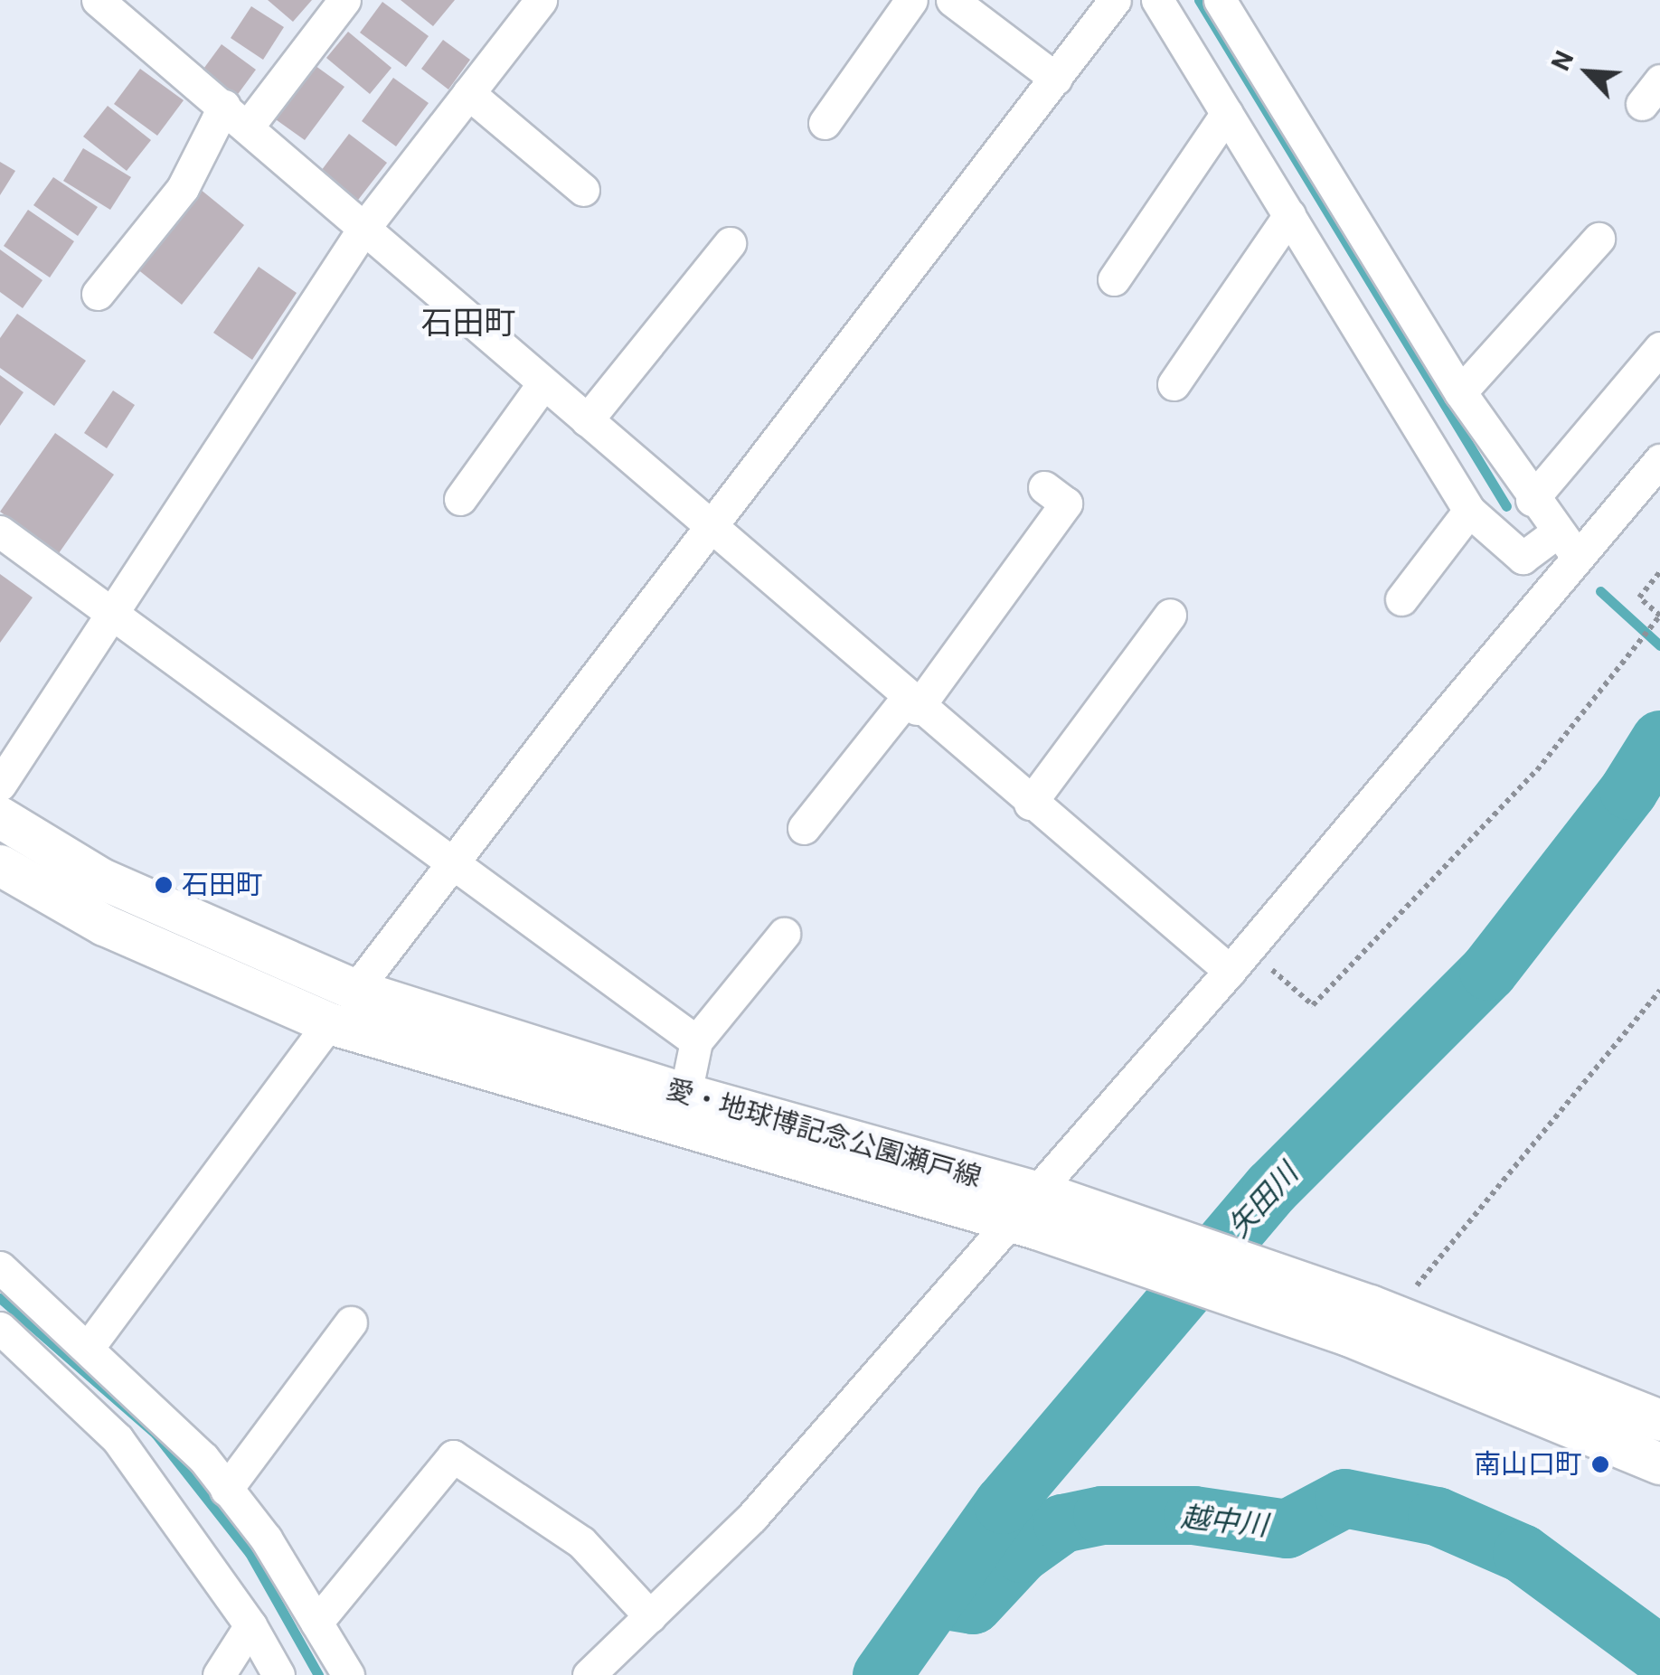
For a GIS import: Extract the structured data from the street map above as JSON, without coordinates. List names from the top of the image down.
{
  "streets": {
    "main road": ["愛・地球博記念公園瀬戸線"]
  },
  "districts": ["石田町"],
  "water": ["矢田川", "越中川"],
  "places": ["石田町", "南山口町"],
  "north": "top left"
}
